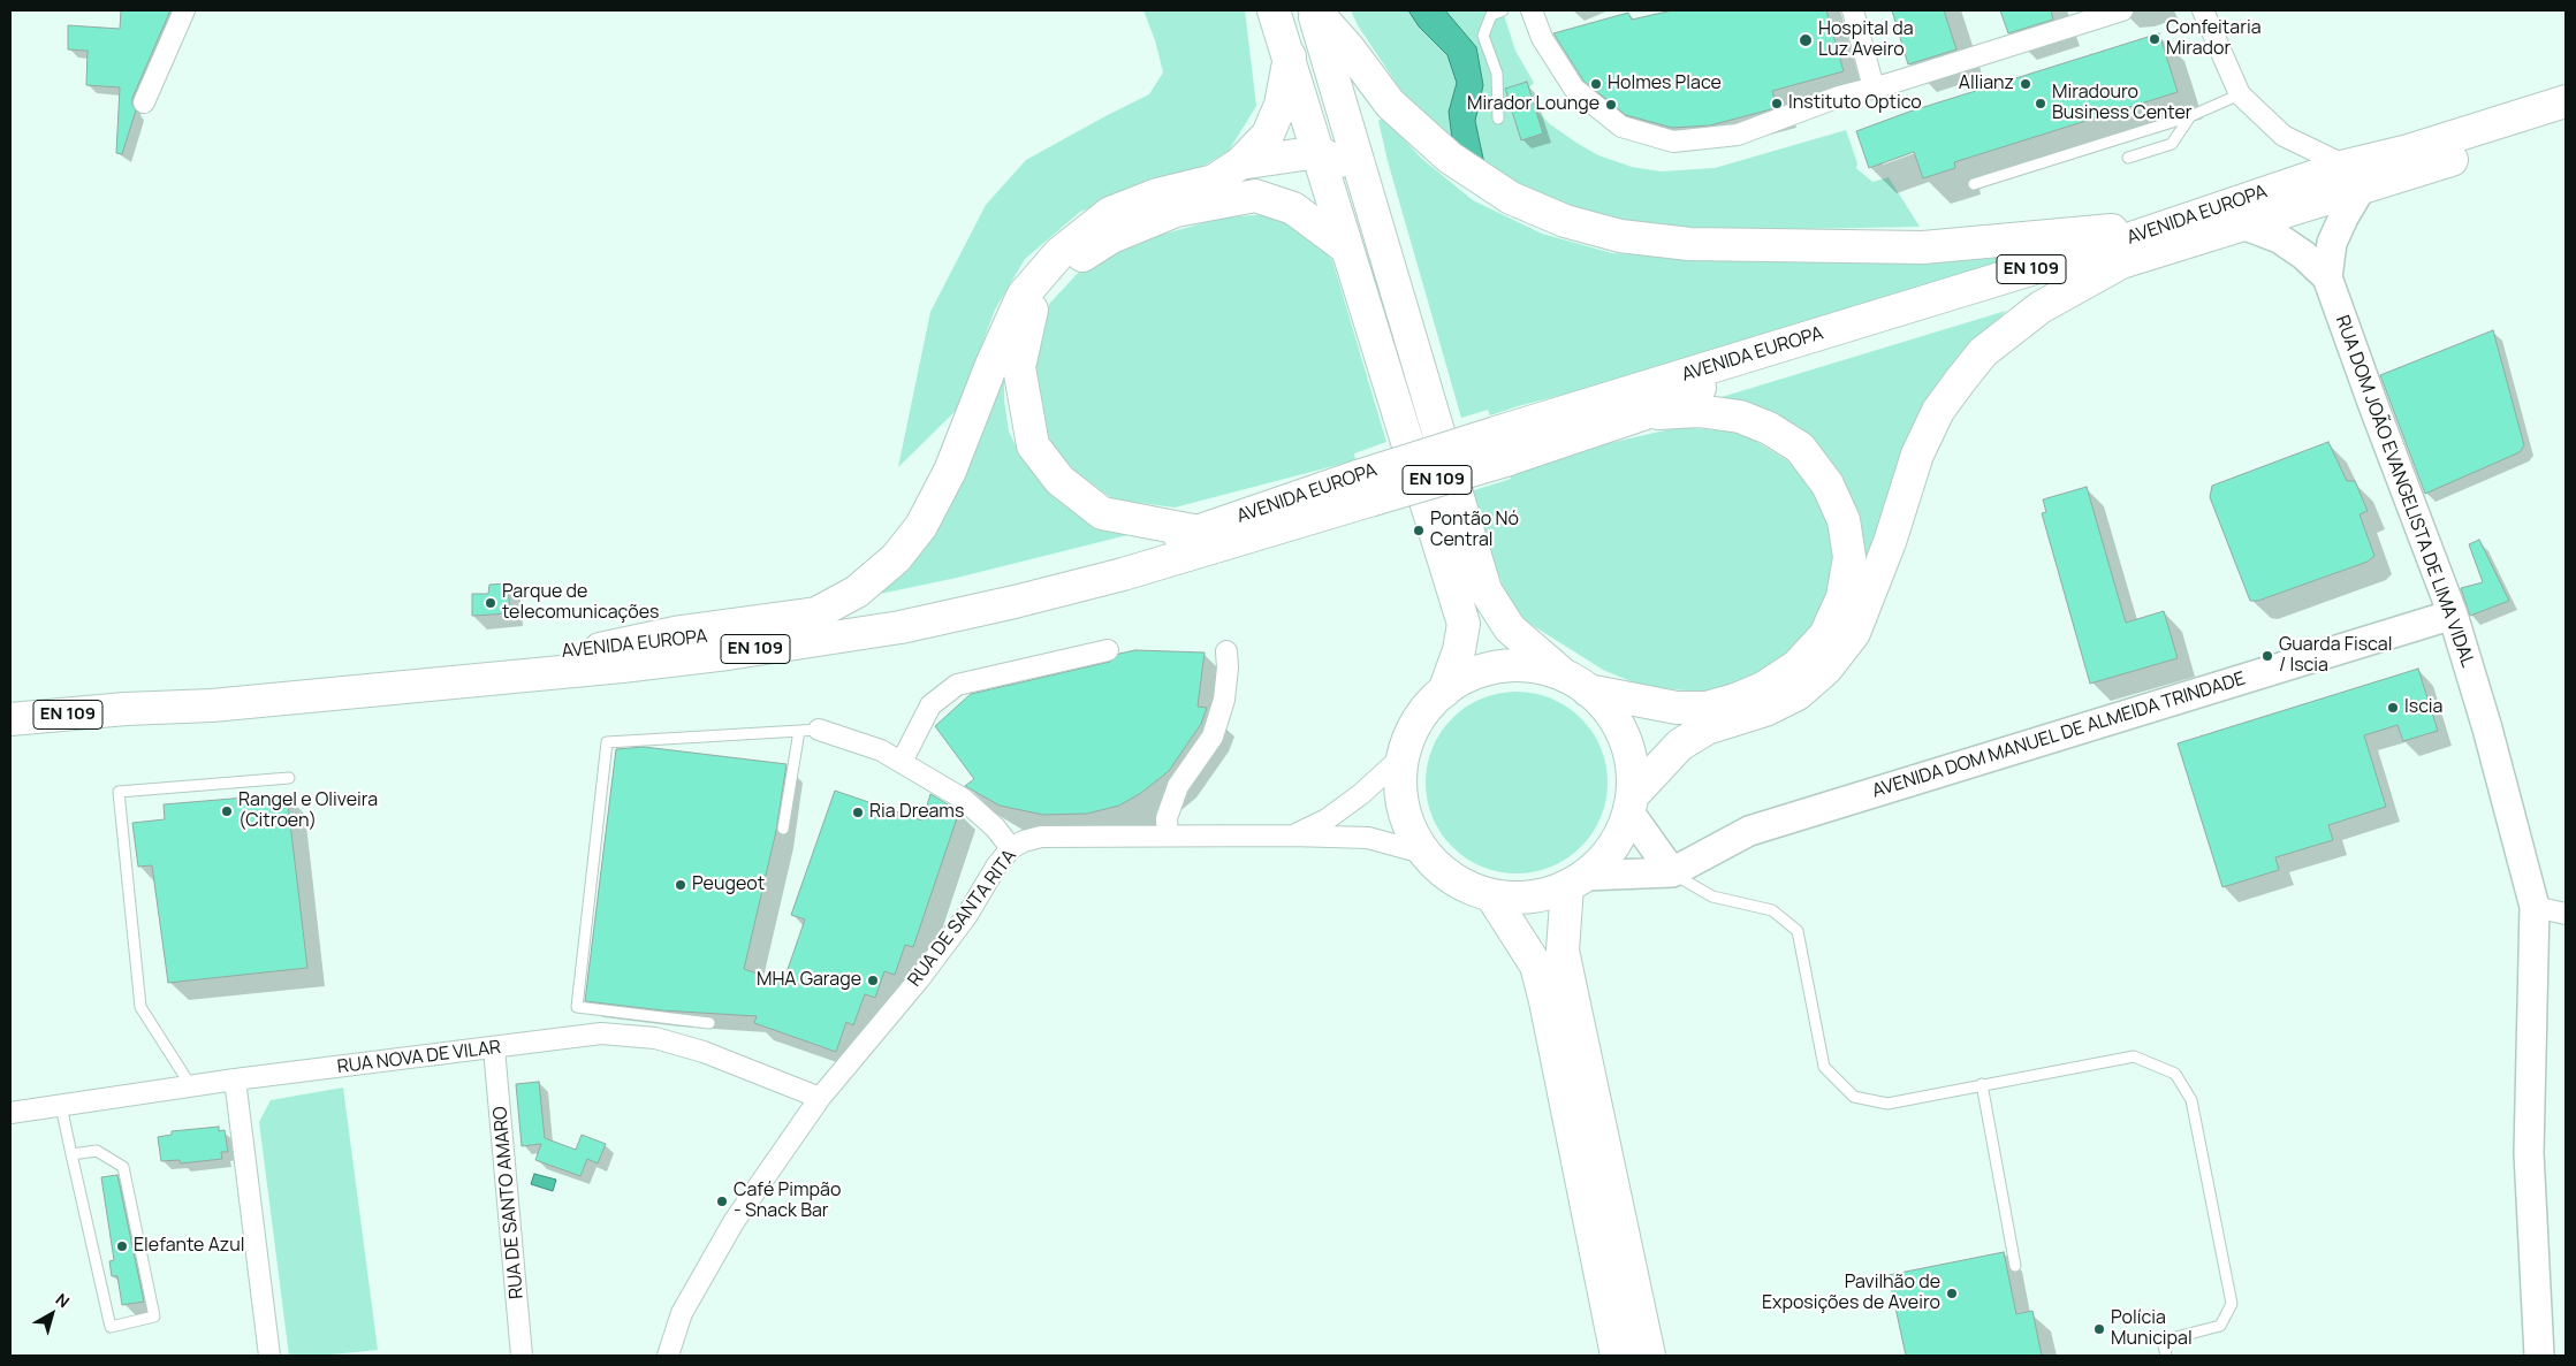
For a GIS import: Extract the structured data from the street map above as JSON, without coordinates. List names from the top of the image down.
{
  "streets": {
    "main road": ["AVENIDA EUROPA", "EN 109"],
    "street": [
      "RUA DOM JOÃO EVANGELISTA DE LIMA VIDAL",
      "AVENIDA DOM MANUEL DE ALMEIDA TRINDADE",
      "RUA DE SANTA RITA",
      "RUA NOVA DE VILAR",
      "RUA DE SANTO AMARO"
    ]
  },
  "crossings": [
    ["RUA DOM JOÃO EVANGELISTA DE LIMA VIDAL", "AVENIDA DOM MANUEL DE ALMEIDA TRINDADE"],
    ["RUA DE SANTA RITA", "RUA NOVA DE VILAR"],
    ["RUA NOVA DE VILAR", "RUA DE SANTO AMARO"]
  ],
  "places": [
    "Confeitaria Mirador",
    "Hospital da Luz Aveiro",
    "Holmes Place",
    "Allianz",
    "Instituto Optico",
    "Miradouro Business Center",
    "Mirador Lounge",
    "Pontão Nó Central",
    "Parque de telecomunicações",
    "Guarda Fiscal / Iscia",
    "Iscia",
    "Rangel e Oliveira (Citroen)",
    "Ria Dreams",
    "Peugeot",
    "MHA Garage",
    "Café Pimpão - Snack Bar",
    "Elefante Azul",
    "Pavilhão de Exposições de Aveiro",
    "Polícia Municipal"
  ],
  "north": "top right"
}
